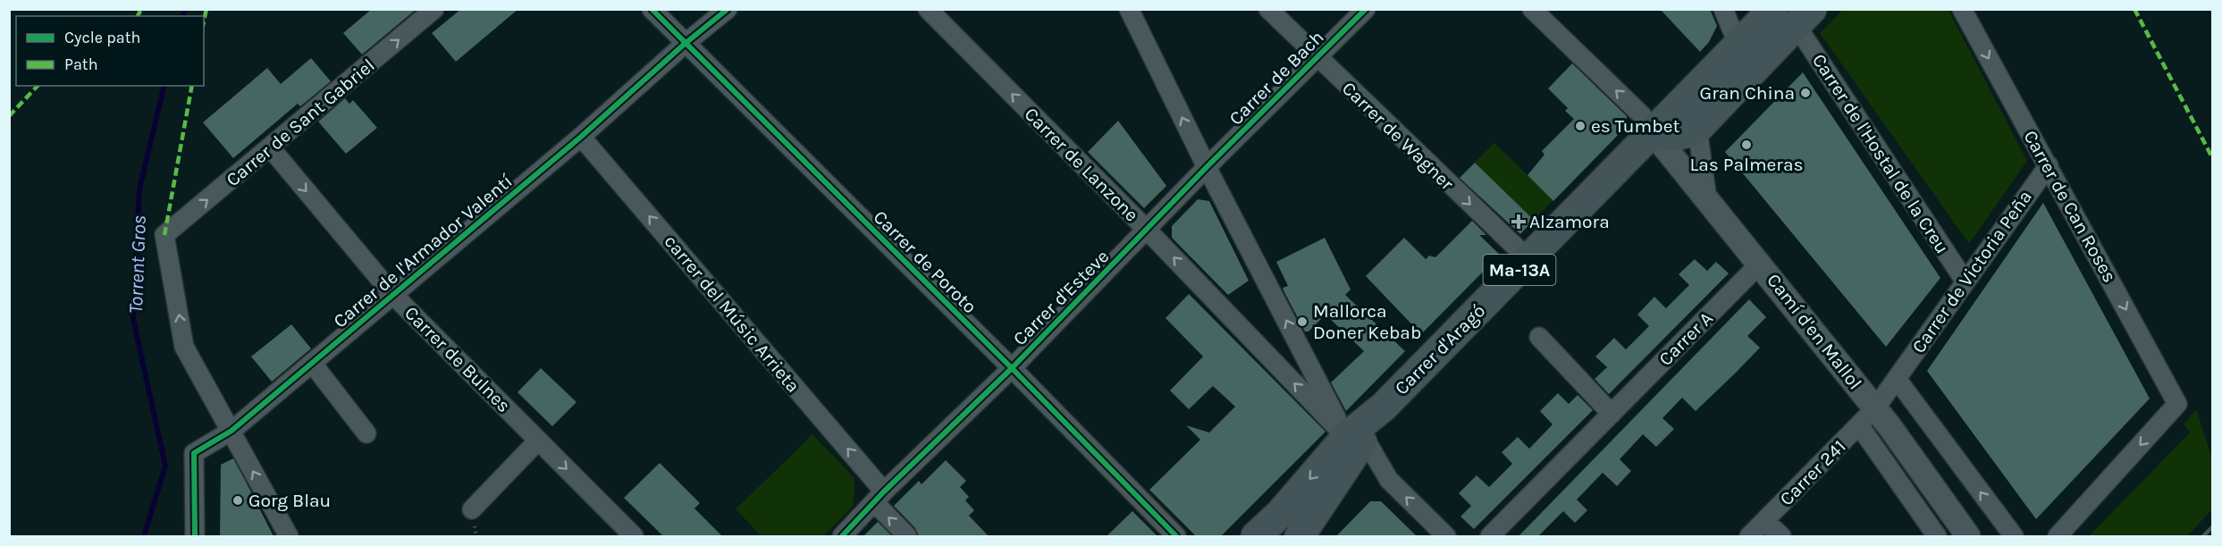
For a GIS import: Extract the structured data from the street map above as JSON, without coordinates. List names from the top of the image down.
{
  "streets": {
    "main road": ["Ma-13A", "Carrer d'Aragó"],
    "street": [
      "Carrer de Bach",
      "Carrer de Sant Gabriel",
      "Carrer de Wagner",
      "Carrer de l'Hostal de la Creu",
      "Carrer de Lanzone",
      "Carrer de Can Roses",
      "Carrer de l'Armador Valentí",
      "Carrer de Poroto",
      "Carrer de Victoria Peña",
      "Carrer d'Esteve",
      "carrer del Músic Arrieta",
      "Camí d'en Mallol",
      "Carrer A",
      "Carrer de Bulnes",
      "Carrer 241"
    ]
  },
  "crossings": [
    ["Carrer de Bach", "Carrer de Wagner"],
    ["Carrer de Bach", "Carrer d'Esteve"],
    ["Carrer de Sant Gabriel", "Carrer de l'Armador Valentí"],
    ["Carrer de Sant Gabriel", "Carrer de Bulnes"],
    ["Carrer de Wagner", "Carrer d'Aragó"],
    ["Carrer de l'Hostal de la Creu", "Carrer de Victoria Peña"],
    ["Carrer de Lanzone", "Carrer d'Esteve"],
    ["Carrer de Lanzone", "Carrer d'Aragó"],
    ["Carrer de Can Roses", "Carrer de Victoria Peña"],
    ["Carrer de l'Armador Valentí", "Carrer de Poroto"],
    ["Carrer de l'Armador Valentí", "carrer del Músic Arrieta"],
    ["Carrer de l'Armador Valentí", "Carrer de Bulnes"],
    ["Carrer de Poroto", "Carrer d'Esteve"],
    ["Carrer de Victoria Peña", "Camí d'en Mallol"],
    ["Carrer de Victoria Peña", "Carrer 241"],
    ["Carrer d'Esteve", "carrer del Músic Arrieta"],
    ["Camí d'en Mallol", "Carrer A"],
    ["Camí d'en Mallol", "Carrer d'Aragó"],
    ["Camí d'en Mallol", "Carrer 241"]
  ],
  "one_way": [
    "Carrer de Sant Gabriel",
    "Carrer de Wagner",
    "Carrer de Can Roses",
    "carrer del Músic Arrieta",
    "Carrer de Bulnes"
  ],
  "water": ["Torrent Gros"],
  "places": {
    "other": [
      "Gran China",
      "es Tumbet",
      "Las Palmeras",
      "Mallorca Doner Kebab",
      "Gorg Blau"
    ],
    "health": ["Alzamora"]
  },
  "legend": ["Cycle path", "Path"]
}
